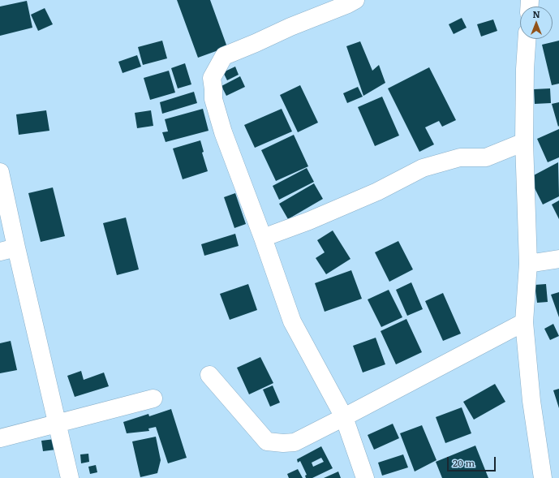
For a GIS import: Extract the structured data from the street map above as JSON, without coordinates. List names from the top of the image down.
{
  "scale_bar": "20 m",
  "north": "top"
}
